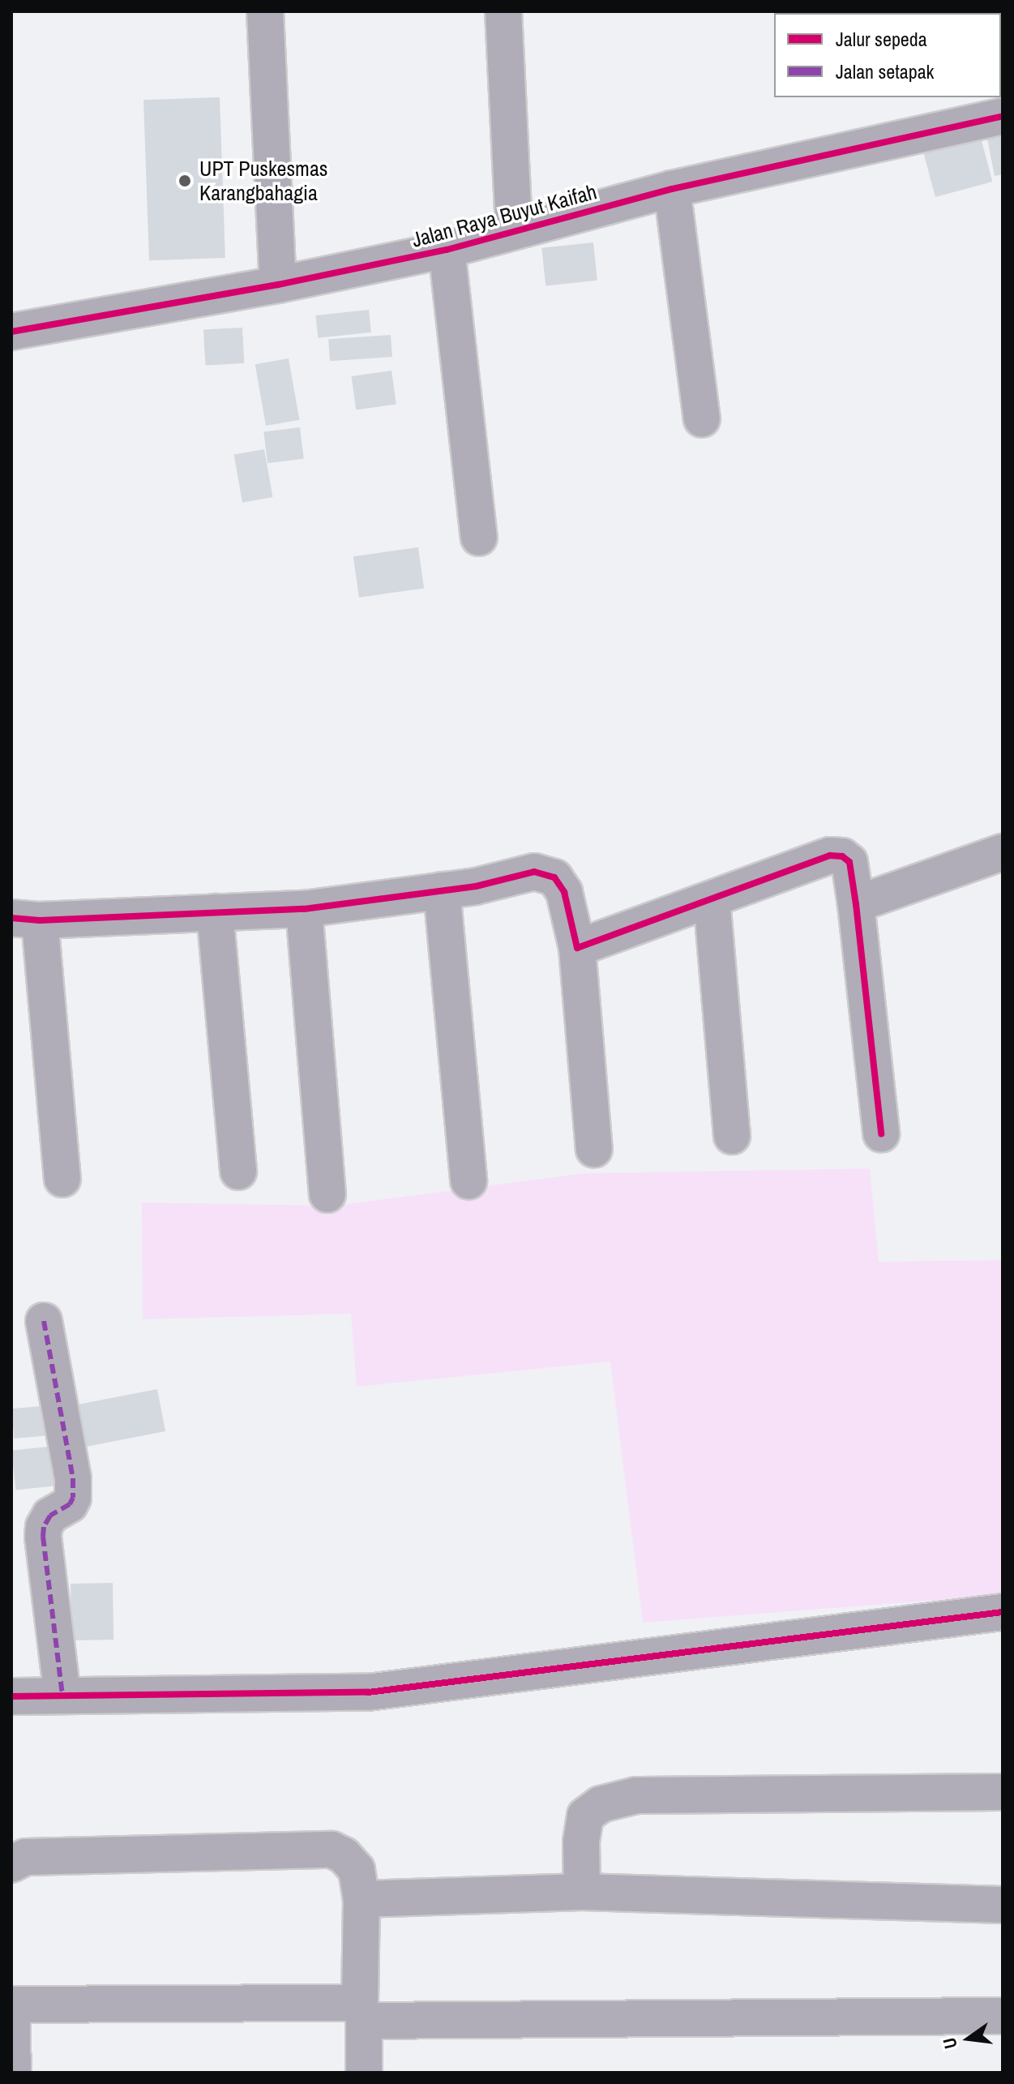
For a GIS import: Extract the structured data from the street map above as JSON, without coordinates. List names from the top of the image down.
{
  "streets": {
    "street": ["Jalan Raya Buyut Kaifah"]
  },
  "places": ["UPT Puskesmas Karangbahagia"],
  "legend": ["Jalur sepeda", "Jalan setapak"],
  "north": "left"
}
